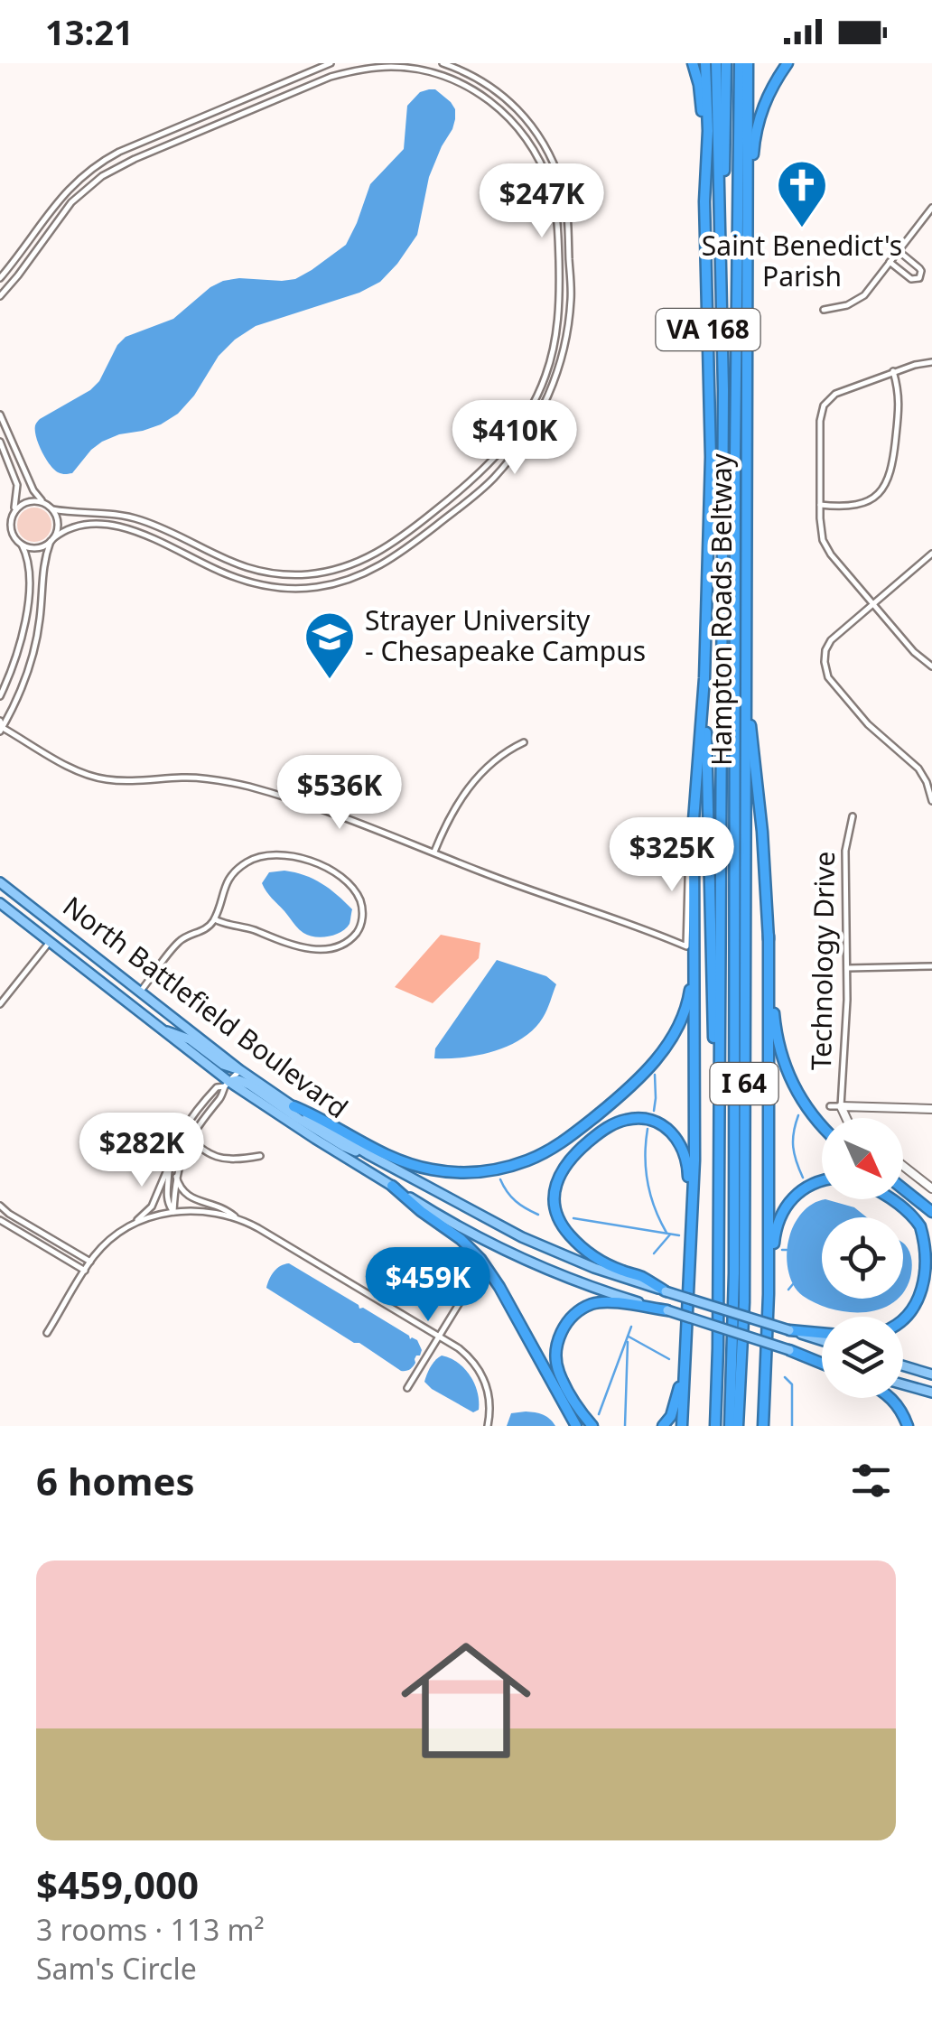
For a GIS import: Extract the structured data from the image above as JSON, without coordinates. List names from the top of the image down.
{
  "streets": {
    "highway": ["VA 168", "Hampton Roads Beltway", "I 64"],
    "main road": ["North Battlefield Boulevard"],
    "street": ["Technology Drive"]
  },
  "places": {
    "church": ["Saint Benedict's Parish"],
    "school or university": ["Strayer University - Chesapeake Campus"]
  },
  "north": "bottom right",
  "page": {
    "status": "13:21",
    "price": [
      "$247K",
      "$410K",
      "$536K",
      "$325K",
      "$282K",
      "$459K"
    ],
    "heading": "6 homes",
    "list": [
      {
        "name": "$459,000",
        "note": "3 rooms · 113 m² · Sam's Circle"
      }
    ]
  }
}
